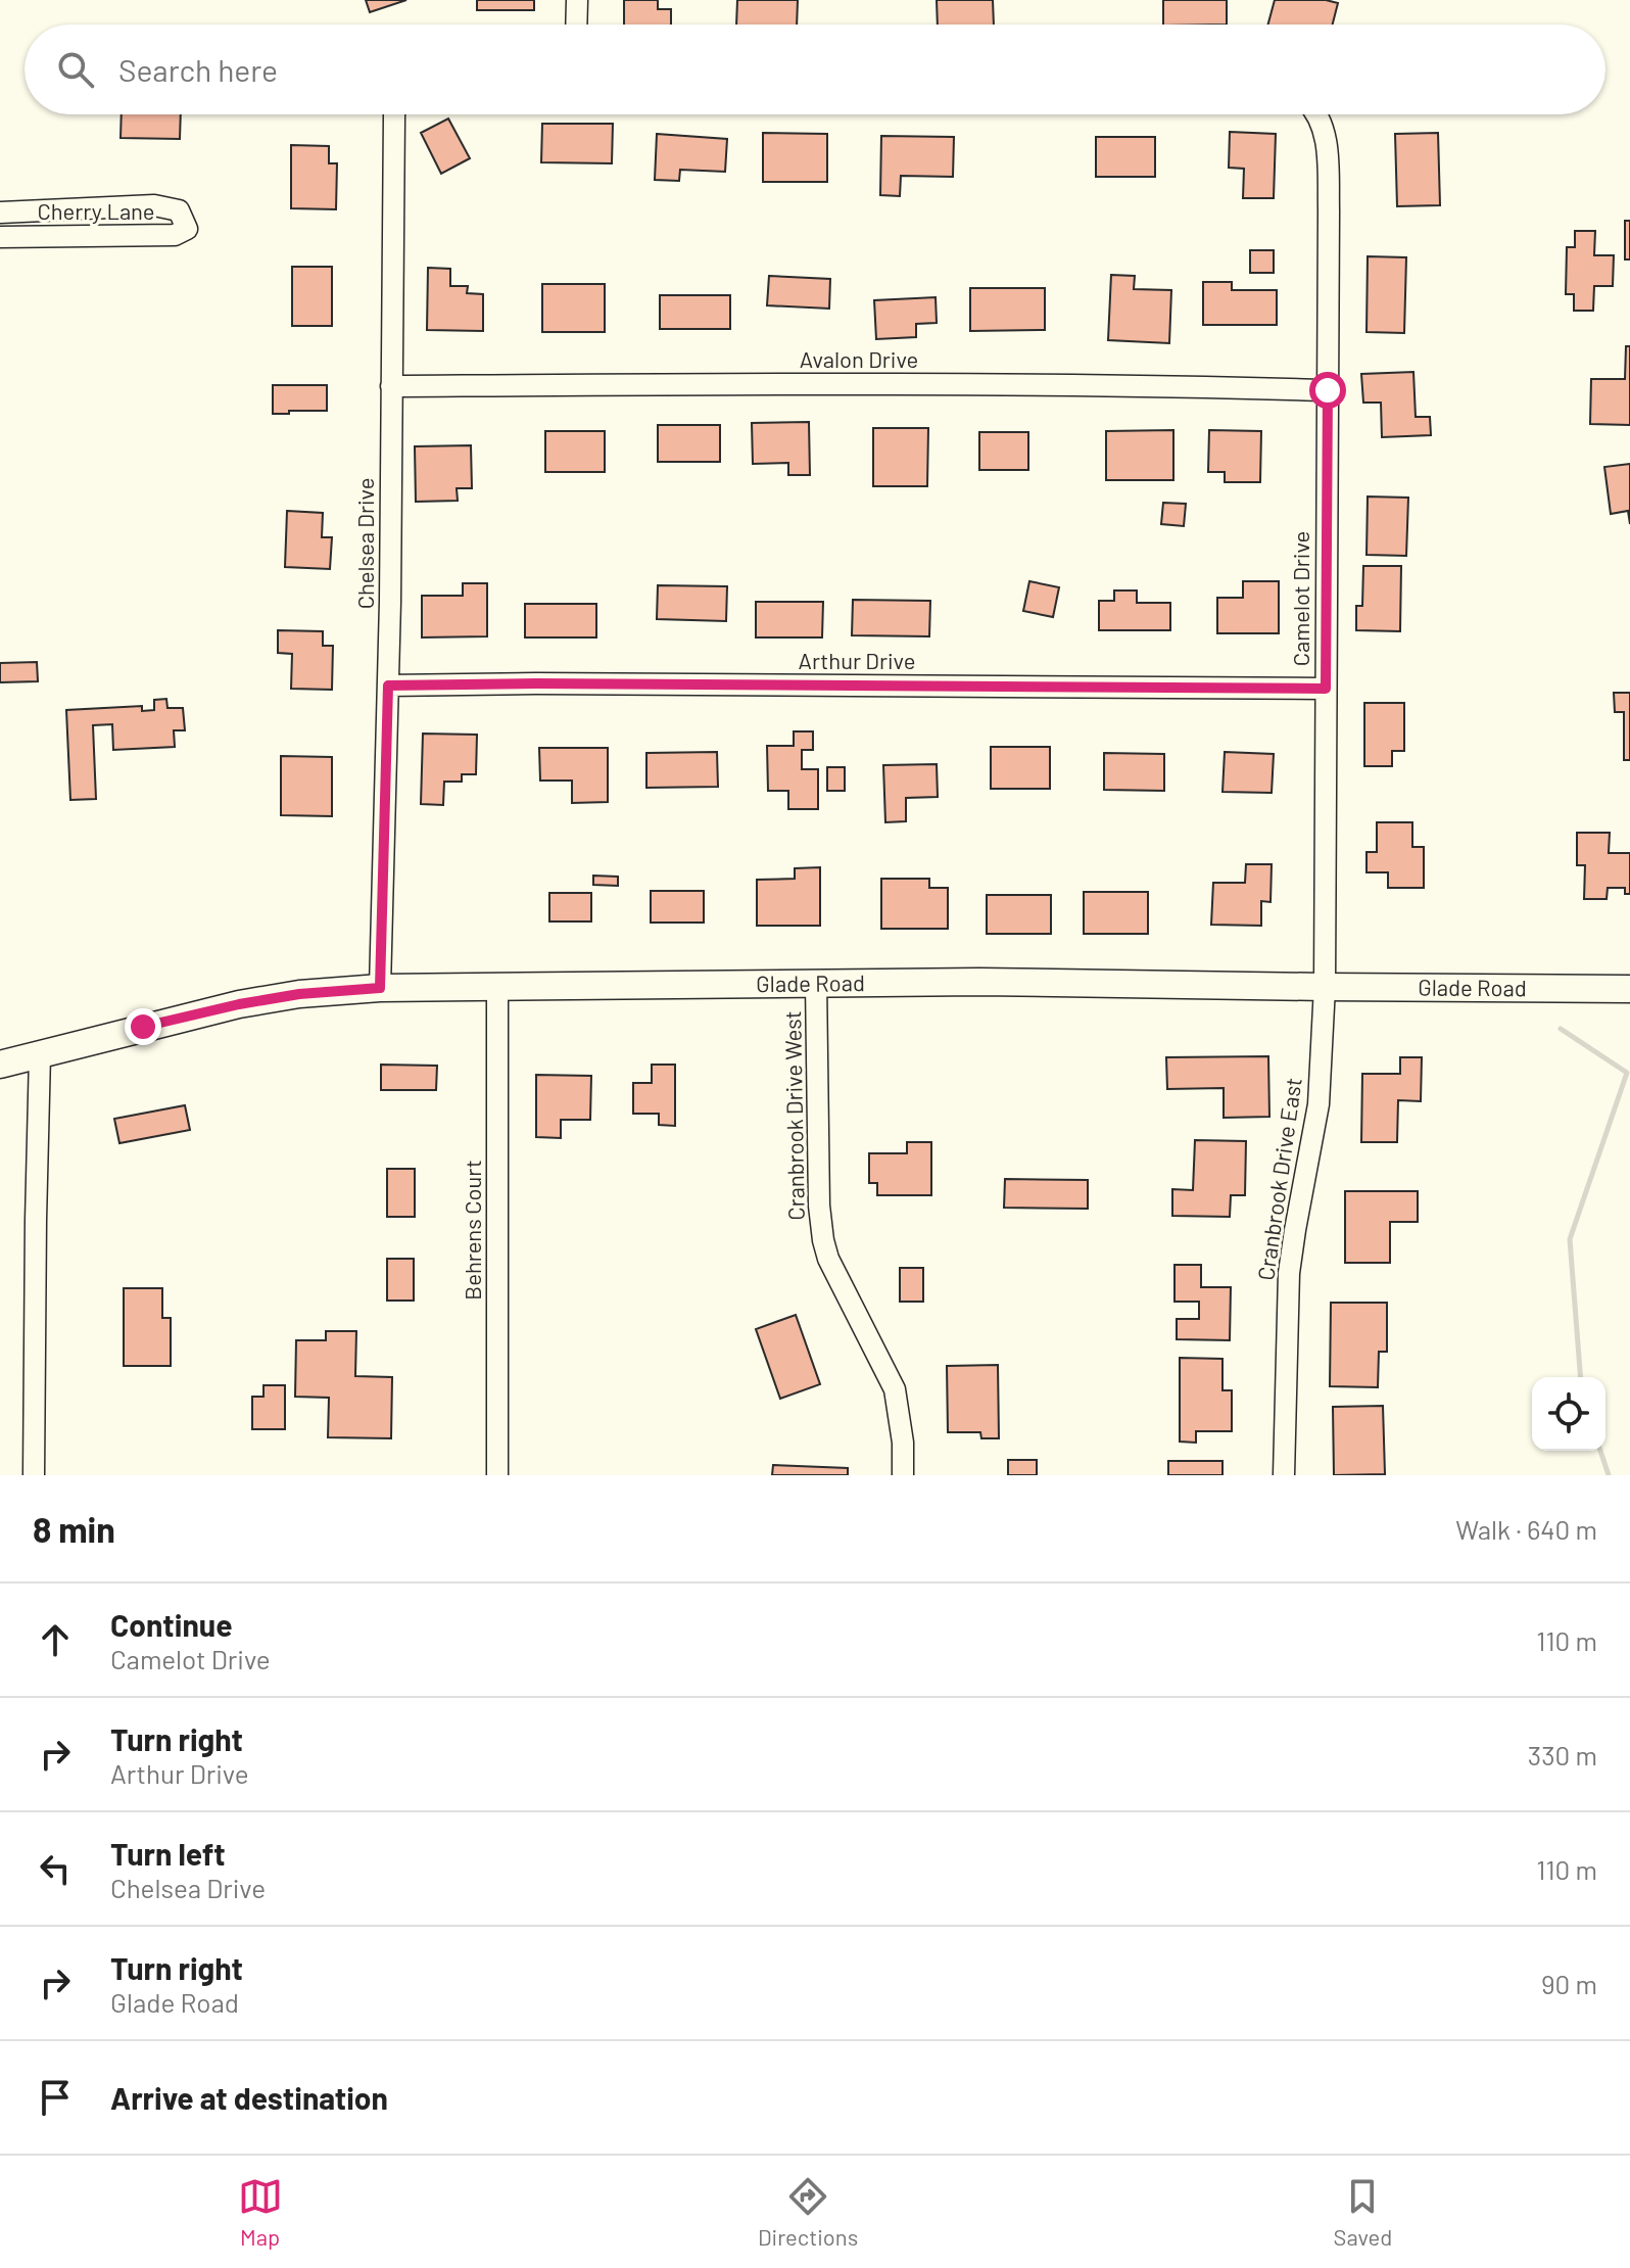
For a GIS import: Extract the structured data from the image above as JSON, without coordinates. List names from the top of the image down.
{
  "streets": {
    "main road": ["Glade Road"],
    "street": [
      "Cherry Lane",
      "Avalon Drive",
      "Chelsea Drive",
      "Camelot Drive",
      "Arthur Drive",
      "Cranbrook Drive West",
      "Cranbrook Drive East",
      "Behrens Court"
    ]
  },
  "crossings": [
    ["Avalon Drive", "Chelsea Drive"],
    ["Avalon Drive", "Camelot Drive"],
    ["Chelsea Drive", "Arthur Drive"],
    ["Chelsea Drive", "Glade Road"],
    ["Camelot Drive", "Arthur Drive"],
    ["Camelot Drive", "Glade Road"],
    ["Camelot Drive", "Cranbrook Drive East"],
    ["Glade Road", "Cranbrook Drive West"],
    ["Glade Road", "Cranbrook Drive East"],
    ["Glade Road", "Behrens Court"]
  ],
  "page": {
    "search": "Search here",
    "heading": ["8 min", "Walk · 640 m"],
    "list": [
      ["Continue", "Camelot Drive", "110 m"],
      ["Turn right", "Arthur Drive", "330 m"],
      ["Turn left", "Chelsea Drive", "110 m"],
      ["Turn right", "Glade Road", "90 m"],
      "Arrive at destination"
    ],
    "nav": ["Map", "Directions", "Saved"]
  }
}
